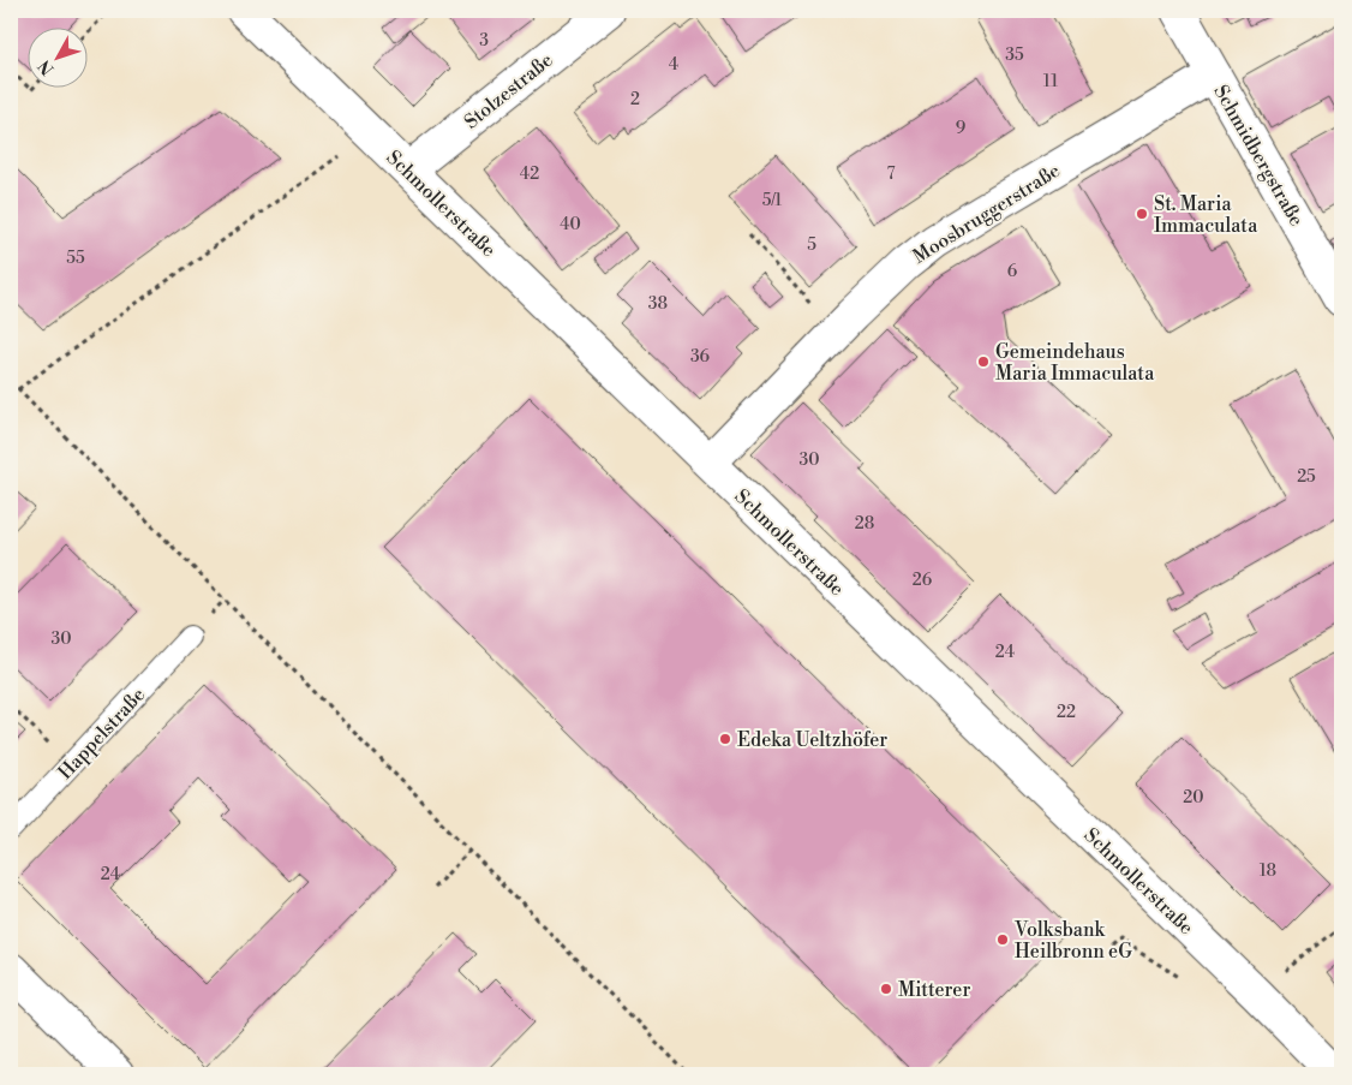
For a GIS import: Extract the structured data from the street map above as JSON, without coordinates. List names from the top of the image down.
{
  "streets": {
    "street": [
      "Stolzestraße",
      "Schmidbergstraße",
      "Schmollerstraße",
      "Moosbruggerstraße"
    ],
    "lane": ["Happelstraße"]
  },
  "crossings": [
    ["Stolzestraße", "Schmollerstraße"],
    ["Schmidbergstraße", "Moosbruggerstraße"],
    ["Schmollerstraße", "Moosbruggerstraße"]
  ],
  "places": [
    "St. Maria Immaculata",
    "Gemeindehaus Maria Immaculata",
    "Edeka Ueltzhöfer",
    "Volksbank Heilbronn eG",
    "Mitterer"
  ],
  "house_numbers": [
    "3",
    "35",
    "4",
    "11",
    "2",
    "9",
    "42",
    "7",
    "5/1",
    "40",
    "5",
    "55",
    "6",
    "38",
    "36",
    "30",
    "25",
    "28",
    "26",
    "30",
    "24",
    "22",
    "20",
    "18",
    "24"
  ],
  "north": "bottom left"
}
